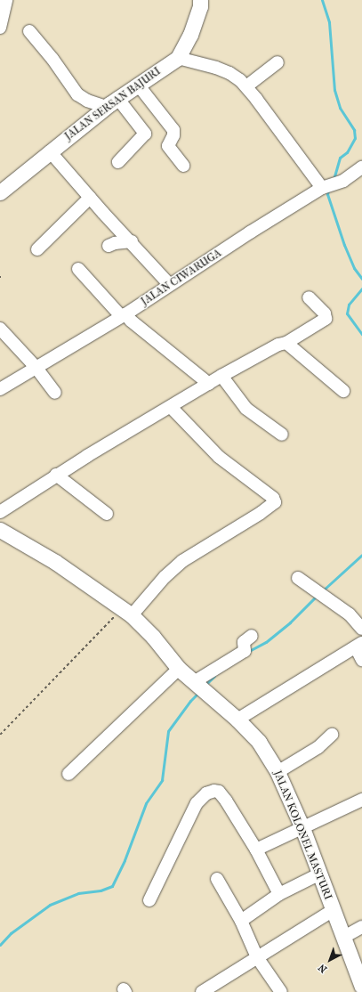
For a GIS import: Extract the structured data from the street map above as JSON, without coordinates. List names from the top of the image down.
{
  "streets": {
    "main road": ["JALAN SERSAN BAJURI", "JALAN KOLONEL MASTURI"],
    "street": ["JALAN CIWARUGA"]
  },
  "north": "bottom left"
}
